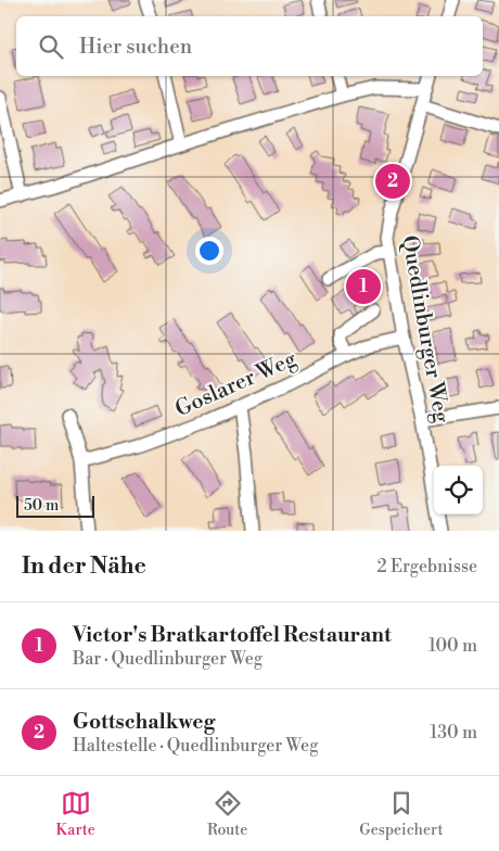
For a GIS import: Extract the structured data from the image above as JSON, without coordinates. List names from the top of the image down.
{
  "streets": {
    "street": ["Quedlinburger Weg", "Goslarer Weg"]
  },
  "crossings": [
    ["Quedlinburger Weg", "Goslarer Weg"]
  ],
  "scale_bar": "50 m",
  "page": {
    "search": "Hier suchen",
    "pins": ["2", "1"],
    "scale": "50 m",
    "heading": ["In der Nähe", "2 Ergebnisse"],
    "list": [
      {
        "mark": "1",
        "name": "Victor's Bratkartoffel Restaurant",
        "note": "Bar · Quedlinburger Weg",
        "value": "100 m"
      },
      {
        "mark": "2",
        "name": "Gottschalkweg",
        "note": "Haltestelle · Quedlinburger Weg",
        "value": "130 m"
      }
    ],
    "nav": ["Karte", "Route", "Gespeichert"]
  }
}
